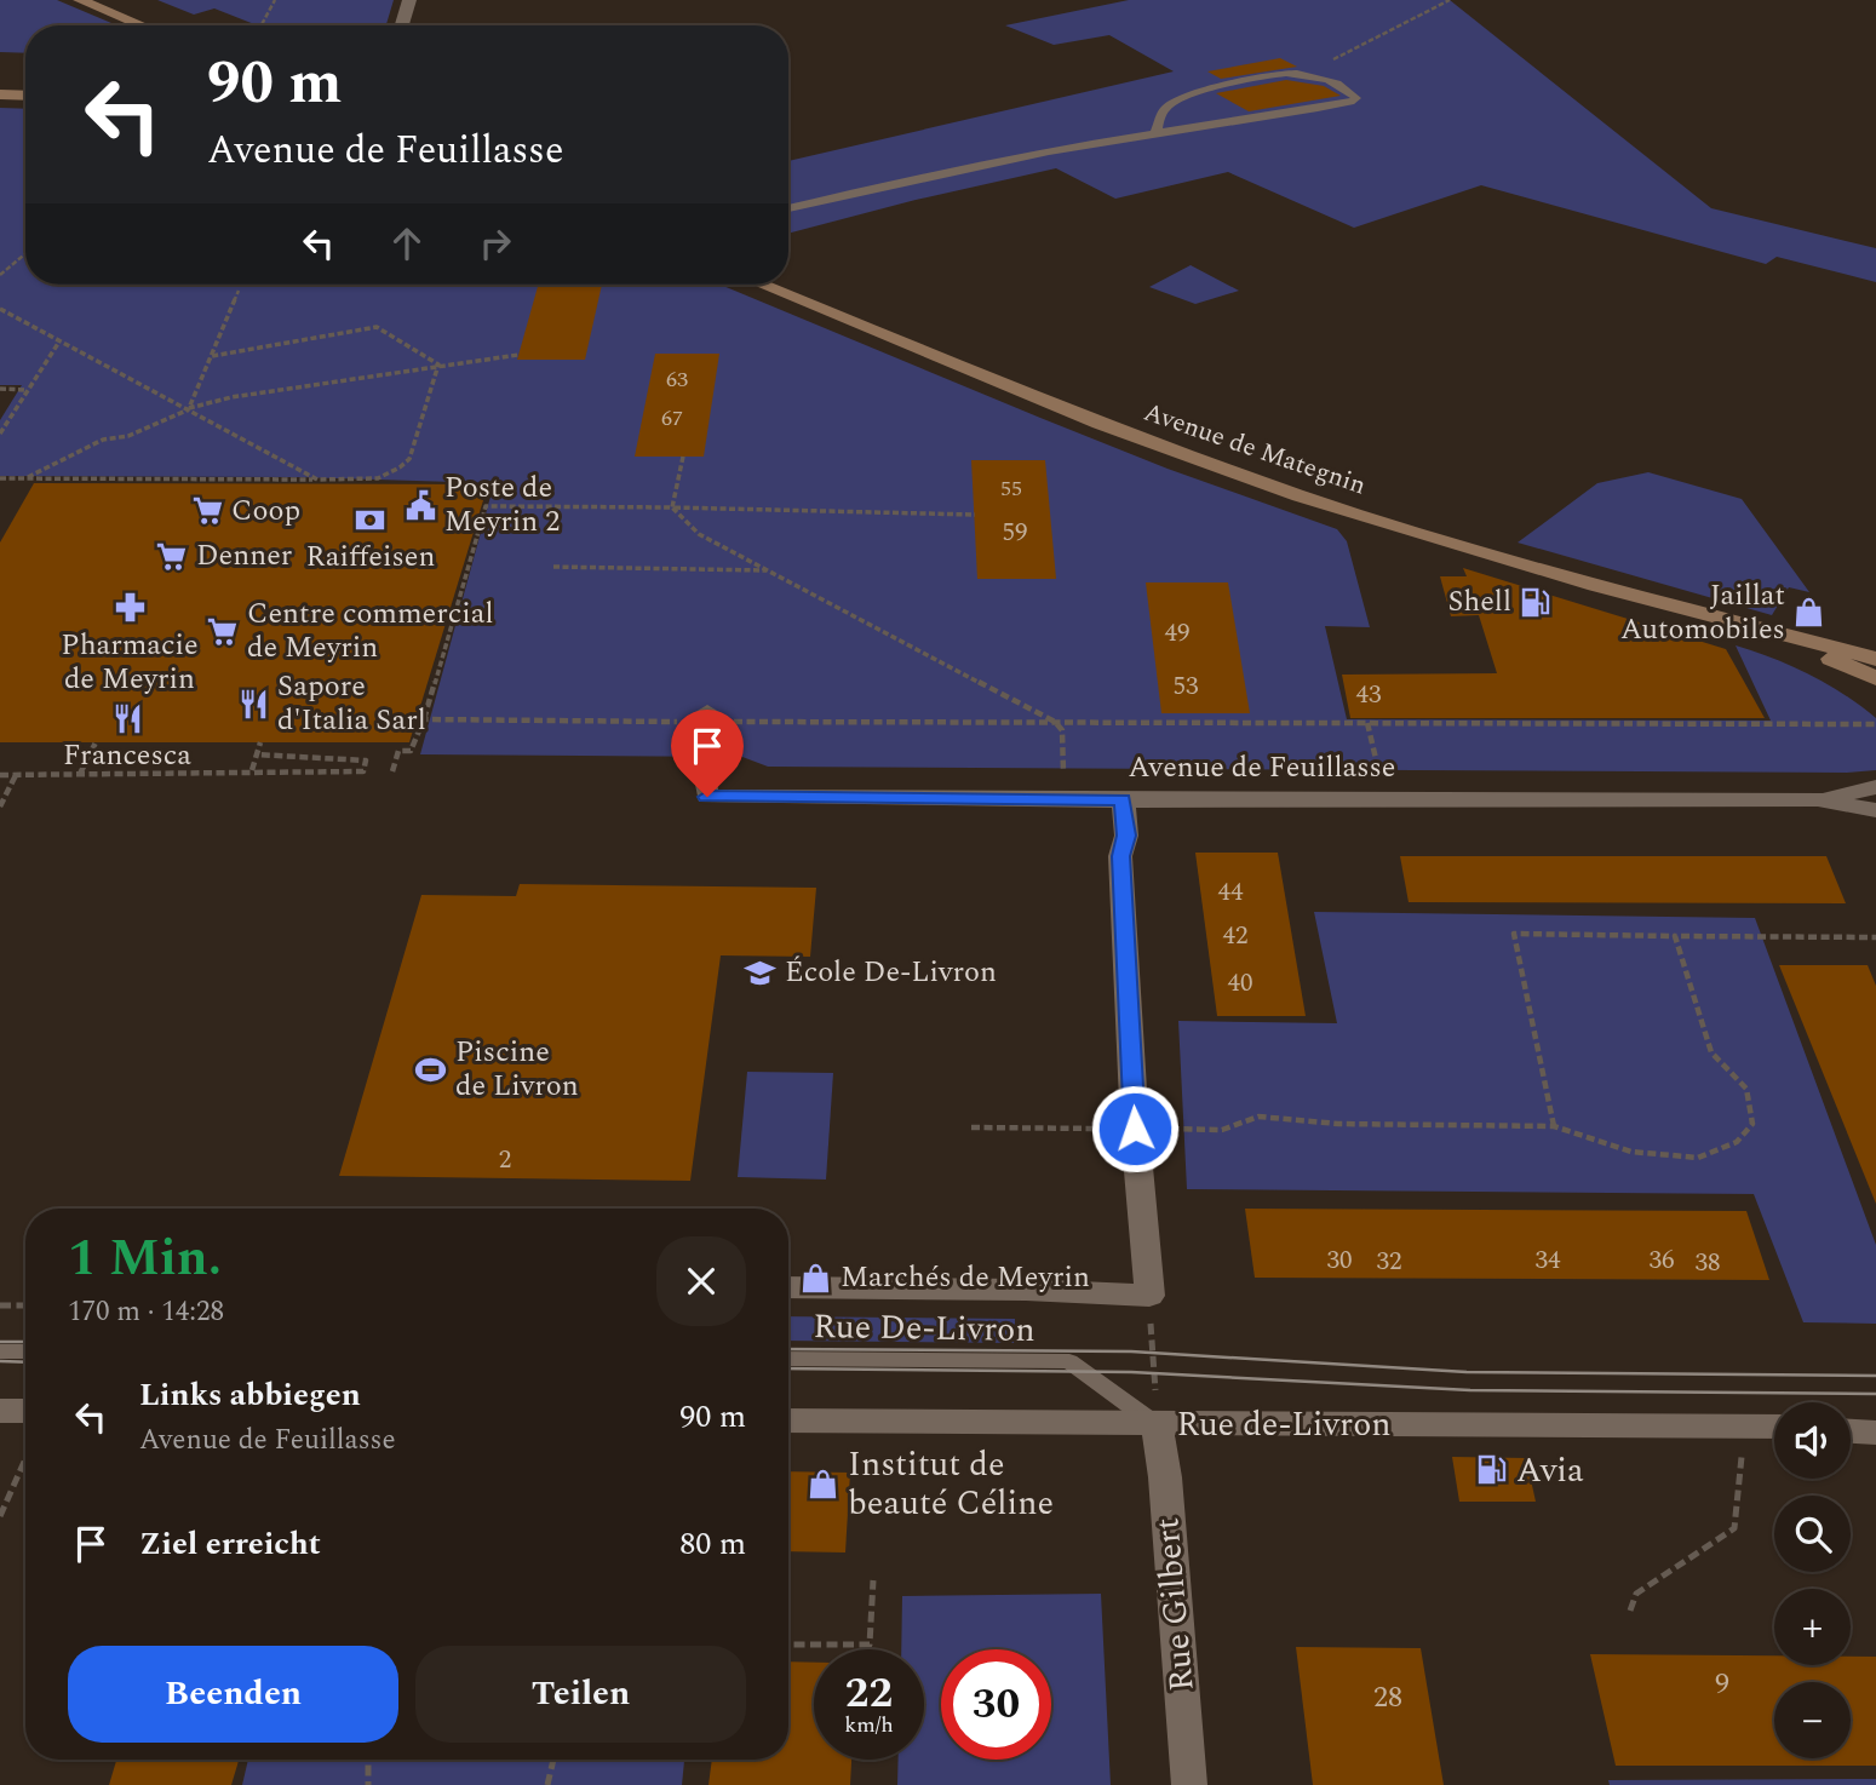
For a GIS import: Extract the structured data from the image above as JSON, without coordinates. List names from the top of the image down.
{
  "streets": {
    "main road": ["Avenue de Mategnin"],
    "street": ["Avenue de Feuillasse", "Rue de-Livron", "Rue Gilbert"],
    "lane": ["Rue De-Livron"]
  },
  "crossings": [
    ["Rue De-Livron", "Rue de-Livron"],
    ["Rue De-Livron", "Rue Gilbert"],
    ["Rue de-Livron", "Rue Gilbert"]
  ],
  "places": {
    "public building": ["Poste de Meyrin 2"],
    "supermarket": ["Coop", "Denner", "Centre commercial de Meyrin"],
    "bank": ["Raiffeisen"],
    "fuel station": ["Shell", "Avia"],
    "pharmacy": ["Pharmacie de Meyrin"],
    "shop": ["Jaillat Automobiles", "Marchés de Meyrin", "Institut de beauté Céline"],
    "restaurant": ["Sapore d'Italia Sarl", "Francesca"],
    "school or university": ["École De-Livron"],
    "sports": ["Piscine de Livron"]
  },
  "house_numbers": [
    "63",
    "67",
    "55",
    "59",
    "49",
    "53",
    "43",
    "44",
    "42",
    "40",
    "2",
    "30",
    "34",
    "36",
    "32",
    "38",
    "9",
    "28"
  ],
  "page": {
    "turn": ["90 m", "Avenue de Feuillasse"],
    "heading": ["1 Min.", "170 m · 14:28"],
    "list": [
      {
        "name": "Links abbiegen",
        "note": "Avenue de Feuillasse",
        "value": "90 m"
      },
      {
        "name": "Ziel erreicht",
        "value": "80 m"
      }
    ],
    "map_buttons": ["+", "−"],
    "buttons": ["Beenden", "Teilen"],
    "speed": "22 km/h",
    "limit": "30"
  }
}
